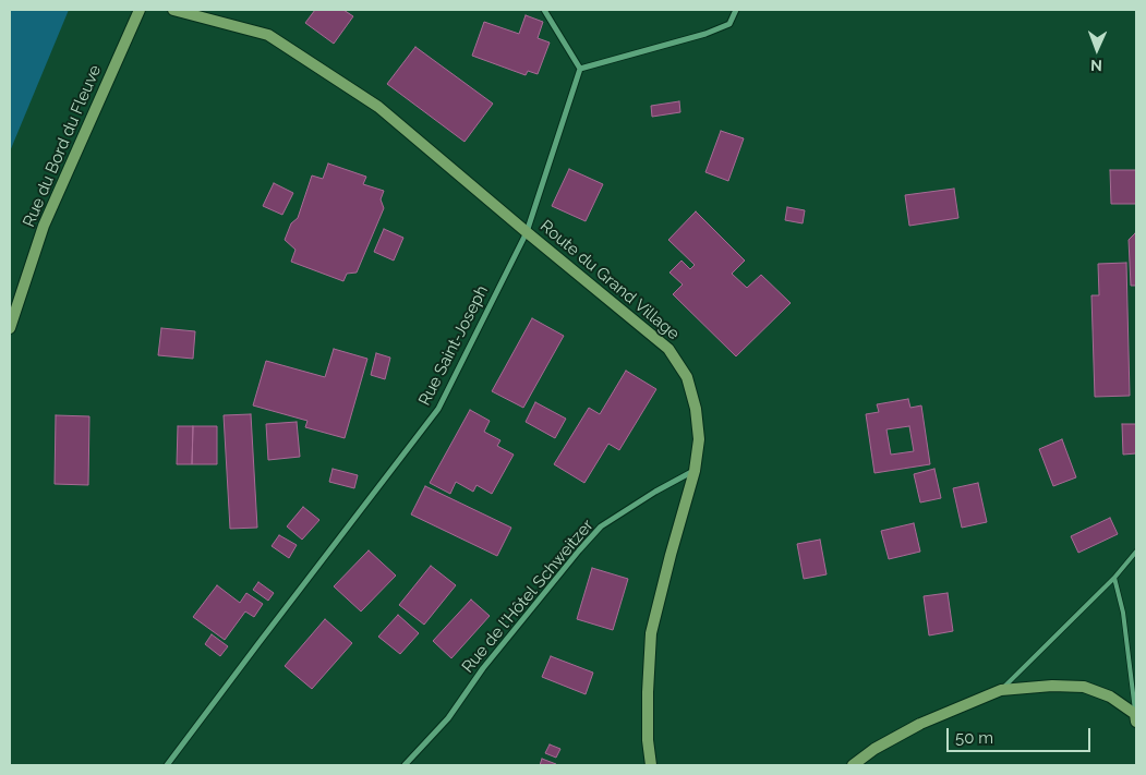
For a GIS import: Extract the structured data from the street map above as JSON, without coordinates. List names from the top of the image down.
{
  "streets": {
    "street": [
      "Rue du Bord du Fleuve",
      "Route du Grand Village",
      "Rue Saint-Joseph",
      "Rue de l'Hôtel Schweitzer"
    ]
  },
  "crossings": [
    ["Route du Grand Village", "Rue Saint-Joseph"],
    ["Route du Grand Village", "Rue de l'Hôtel Schweitzer"]
  ],
  "scale_bar": "50 m",
  "north": "bottom"
}
